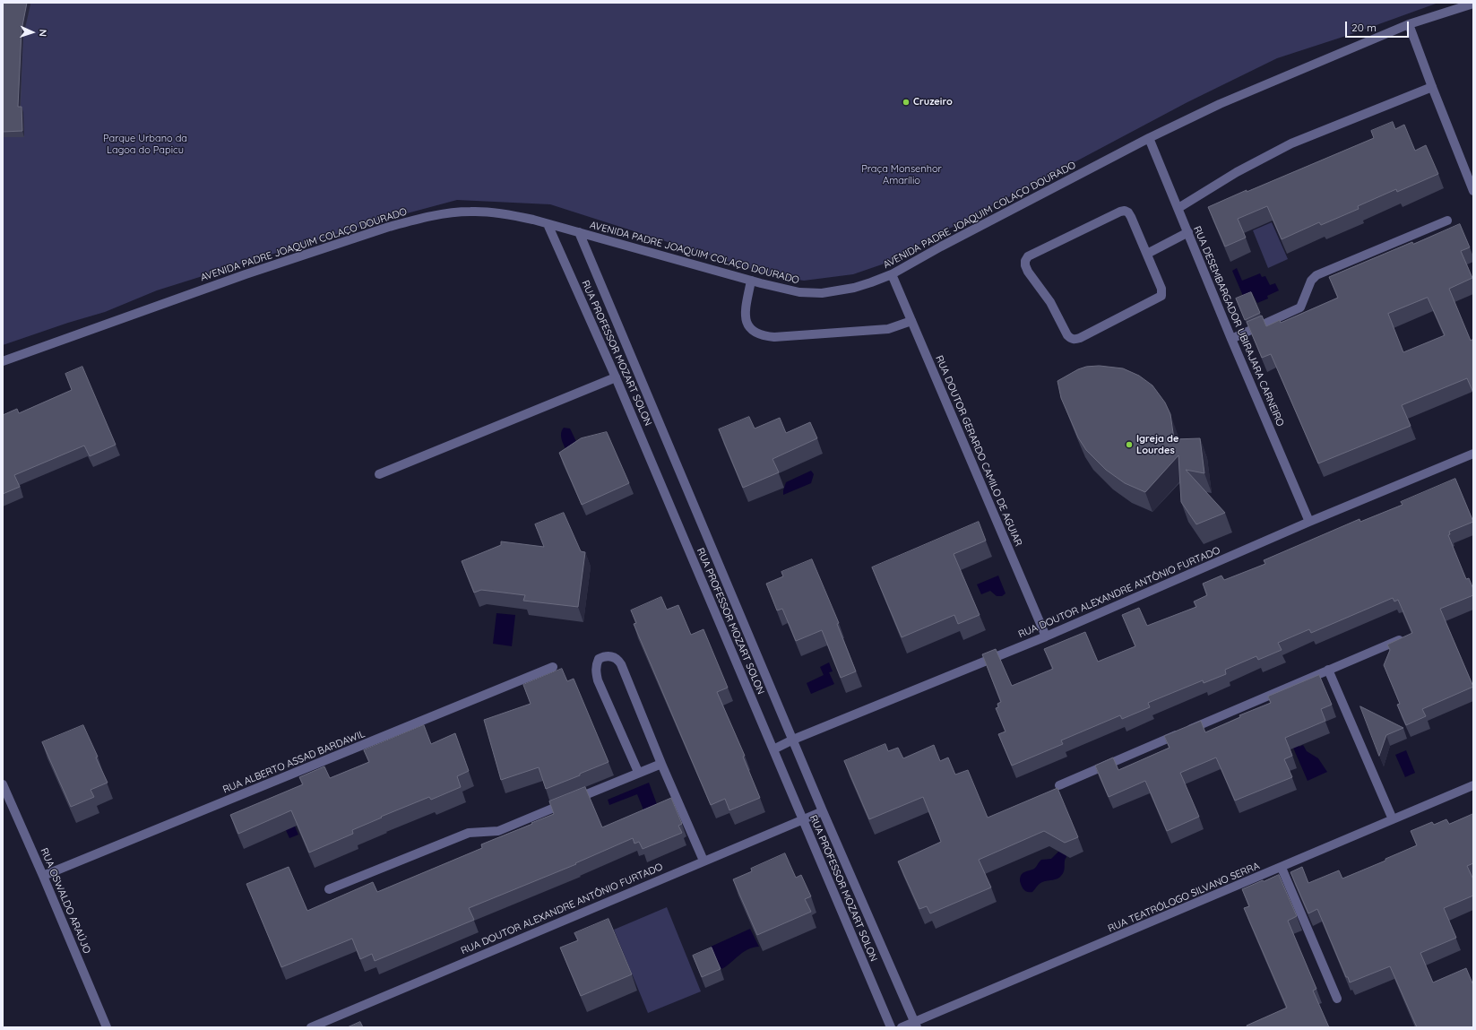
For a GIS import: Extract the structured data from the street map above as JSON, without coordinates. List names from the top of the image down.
{
  "streets": {
    "street": [
      "AVENIDA PADRE JOAQUIM COLAÇO DOURADO",
      "RUA DESEMBARGADOR UBIRAJARA CARNEIRO",
      "RUA PROFESSOR MOZART SOLON",
      "RUA DOUTOR GERARDO CAMILO DE AGUIAR",
      "RUA DOUTOR ALEXANDRE ANTÔNIO FURTADO",
      "RUA ALBERTO ASSAD BARDAWIL",
      "RUA TEATRÓLOGO SILVANO SERRA",
      "RUA OSWALDO ARAÚJO"
    ]
  },
  "crossings": [
    ["AVENIDA PADRE JOAQUIM COLAÇO DOURADO", "RUA DESEMBARGADOR UBIRAJARA CARNEIRO"],
    ["AVENIDA PADRE JOAQUIM COLAÇO DOURADO", "RUA PROFESSOR MOZART SOLON"],
    ["AVENIDA PADRE JOAQUIM COLAÇO DOURADO", "RUA DOUTOR GERARDO CAMILO DE AGUIAR"],
    ["RUA DESEMBARGADOR UBIRAJARA CARNEIRO", "RUA DOUTOR ALEXANDRE ANTÔNIO FURTADO"],
    ["RUA PROFESSOR MOZART SOLON", "RUA DOUTOR ALEXANDRE ANTÔNIO FURTADO"],
    ["RUA PROFESSOR MOZART SOLON", "RUA TEATRÓLOGO SILVANO SERRA"],
    ["RUA DOUTOR GERARDO CAMILO DE AGUIAR", "RUA DOUTOR ALEXANDRE ANTÔNIO FURTADO"],
    ["RUA ALBERTO ASSAD BARDAWIL", "RUA OSWALDO ARAÚJO"]
  ],
  "parks": ["Parque Urbano da Lagoa do Papicu", "Praça Monsenhor Amarílio"],
  "places": ["Cruzeiro", "Igreja de Lourdes"],
  "scale_bar": "20 m",
  "north": "right"
}
